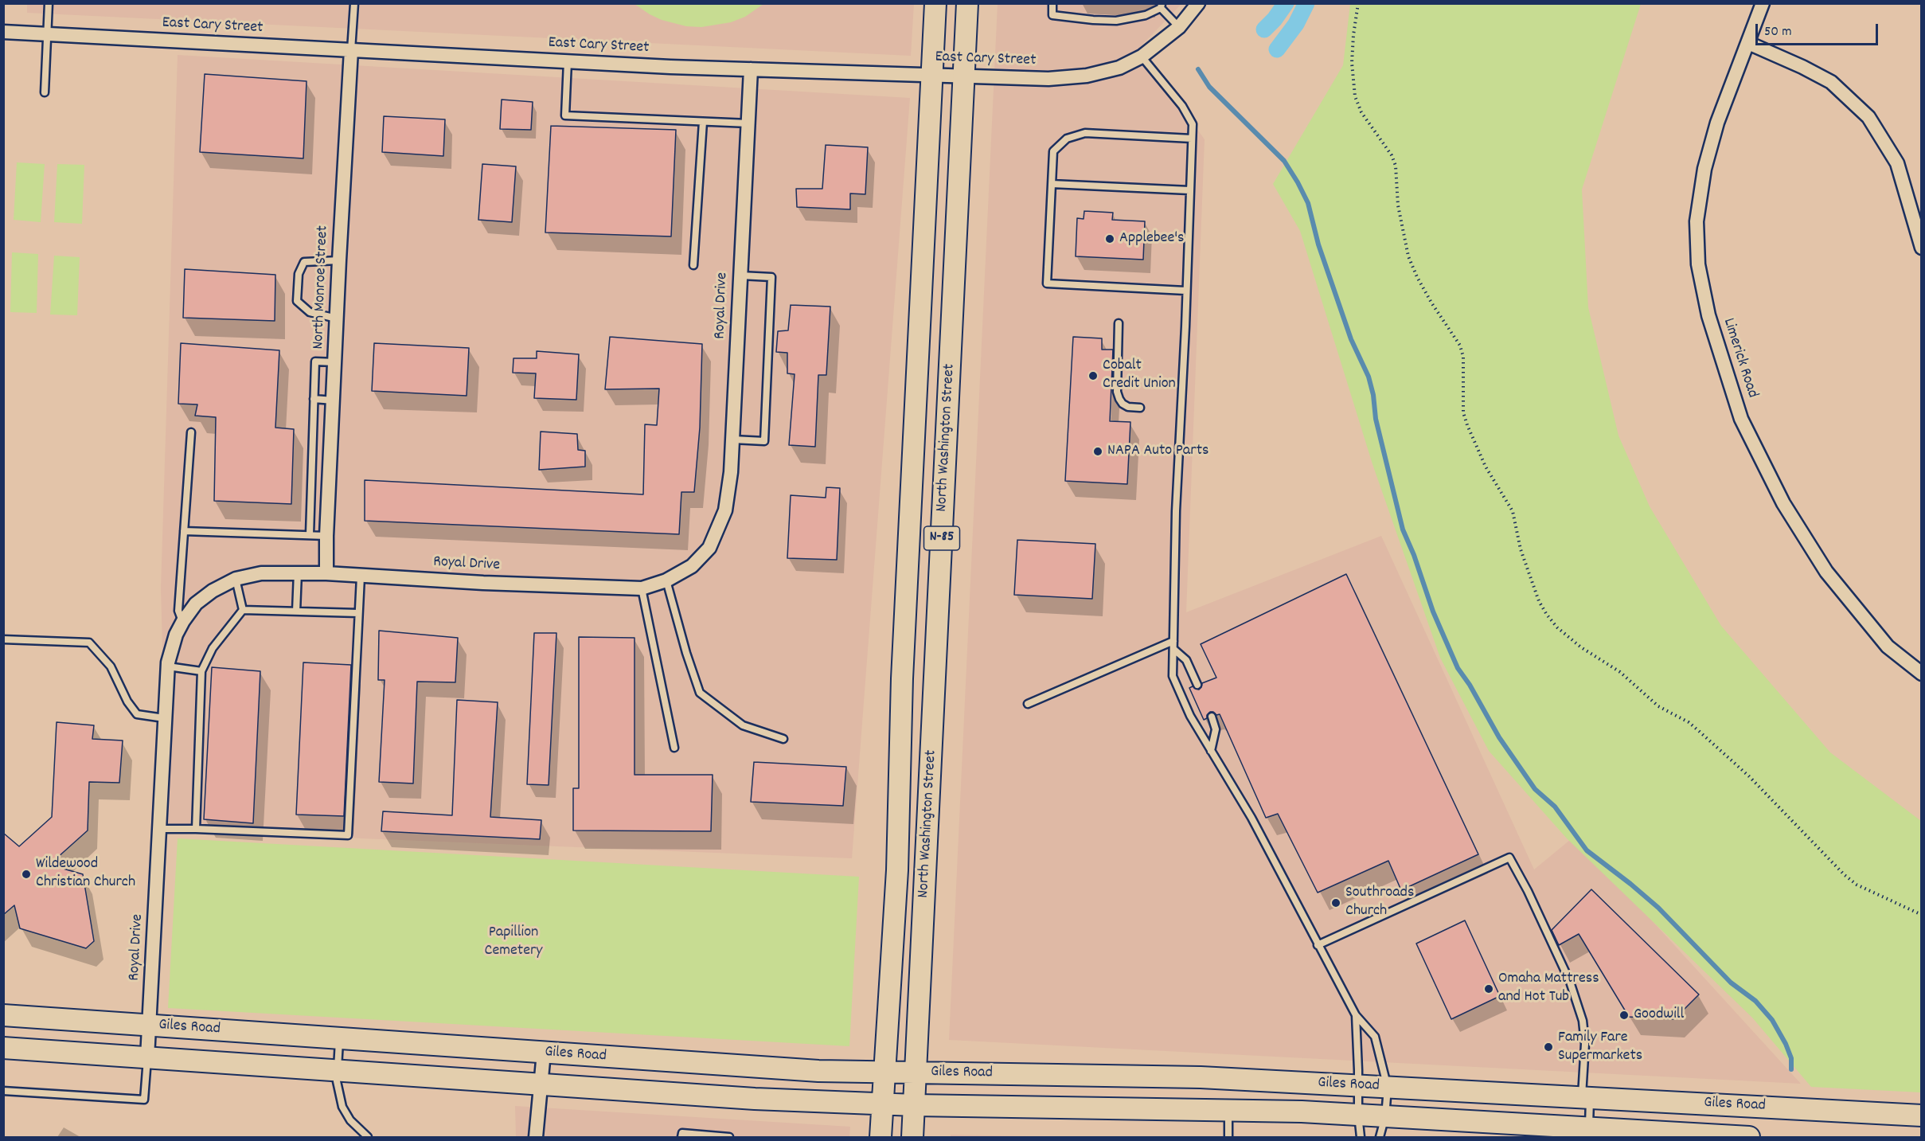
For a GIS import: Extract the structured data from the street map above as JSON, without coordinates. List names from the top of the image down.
{
  "streets": {
    "main road": ["North Washington Street", "N-85", "Giles Road"],
    "street": [
      "East Cary Street",
      "North Monroe Street",
      "Royal Drive",
      "Limerick Road"
    ]
  },
  "crossings": [
    ["East Cary Street", "North Monroe Street"],
    ["East Cary Street", "Royal Drive"],
    ["East Cary Street", "North Washington Street"],
    ["North Monroe Street", "Royal Drive"],
    ["Royal Drive", "Giles Road"],
    ["North Washington Street", "N-85"],
    ["North Washington Street", "Giles Road"],
    ["N-85", "Giles Road"]
  ],
  "parks": ["Papillion Cemetery"],
  "places": [
    "Applebee's",
    "Cobalt Credit Union",
    "NAPA Auto Parts",
    "Wildewood Christian Church",
    "Southroads Church",
    "Omaha Mattress and Hot Tub",
    "Goodwill",
    "Family Fare Supermarkets"
  ],
  "scale_bar": "50 m"
}
